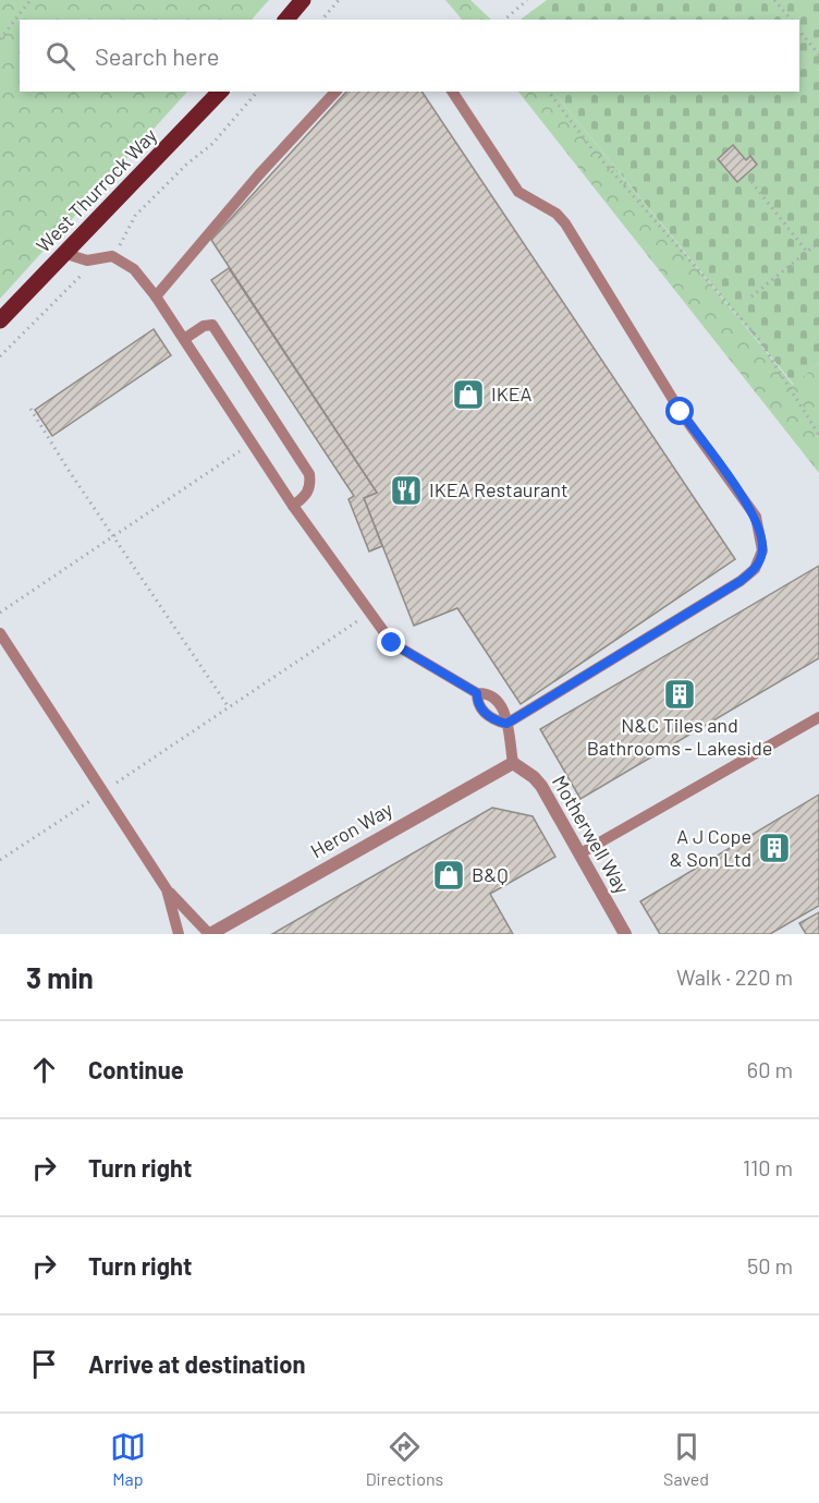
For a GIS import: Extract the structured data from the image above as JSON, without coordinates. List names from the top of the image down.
{
  "streets": {
    "main road": ["West Thurrock Way"],
    "street": ["Heron Way", "Motherwell Way"]
  },
  "crossings": [
    ["Heron Way", "Motherwell Way"]
  ],
  "places": {
    "shop": ["IKEA", "B&Q"],
    "restaurant": ["IKEA Restaurant"],
    "building": ["N&C Tiles and Bathrooms - Lakeside", "A J Cope & Son Ltd"]
  },
  "page": {
    "search": "Search here",
    "heading": ["3 min", "Walk · 220 m"],
    "list": [
      ["Continue", "60 m"],
      ["Turn right", "110 m"],
      ["Turn right", "50 m"],
      "Arrive at destination"
    ],
    "nav": ["Map", "Directions", "Saved"]
  }
}
